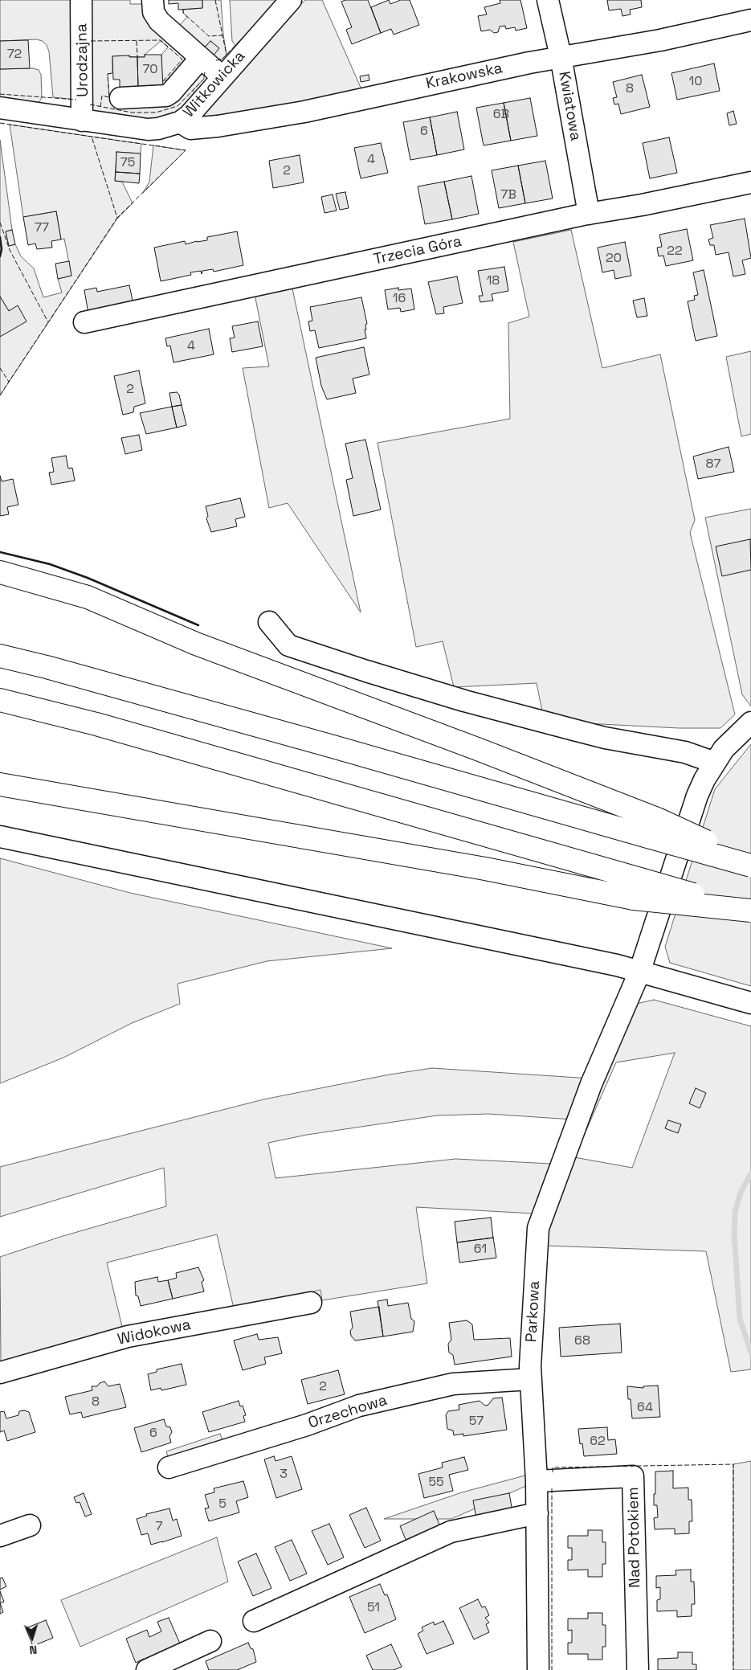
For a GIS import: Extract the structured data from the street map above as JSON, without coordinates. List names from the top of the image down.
{
  "streets": {
    "street": [
      "Urodzajna",
      "Krakowska",
      "Witkowicka",
      "Kwiatowa",
      "Trzecia Góra",
      "Parkowa",
      "Widokowa",
      "Orzechowa",
      "Nad Potokiem"
    ]
  },
  "crossings": [
    ["Urodzajna", "Witkowicka"],
    ["Krakowska", "Witkowicka"],
    ["Krakowska", "Kwiatowa"],
    ["Kwiatowa", "Trzecia Góra"],
    ["Parkowa", "Orzechowa"],
    ["Parkowa", "Nad Potokiem"]
  ],
  "house_numbers": [
    "72",
    "70",
    "10",
    "8",
    "6B",
    "6",
    "4",
    "75",
    "2",
    "7B",
    "77",
    "22",
    "20",
    "18",
    "16",
    "4",
    "2",
    "87",
    "61",
    "68",
    "2",
    "8",
    "64",
    "57",
    "6",
    "62",
    "3",
    "55",
    "5",
    "7",
    "51"
  ],
  "north": "bottom"
}
